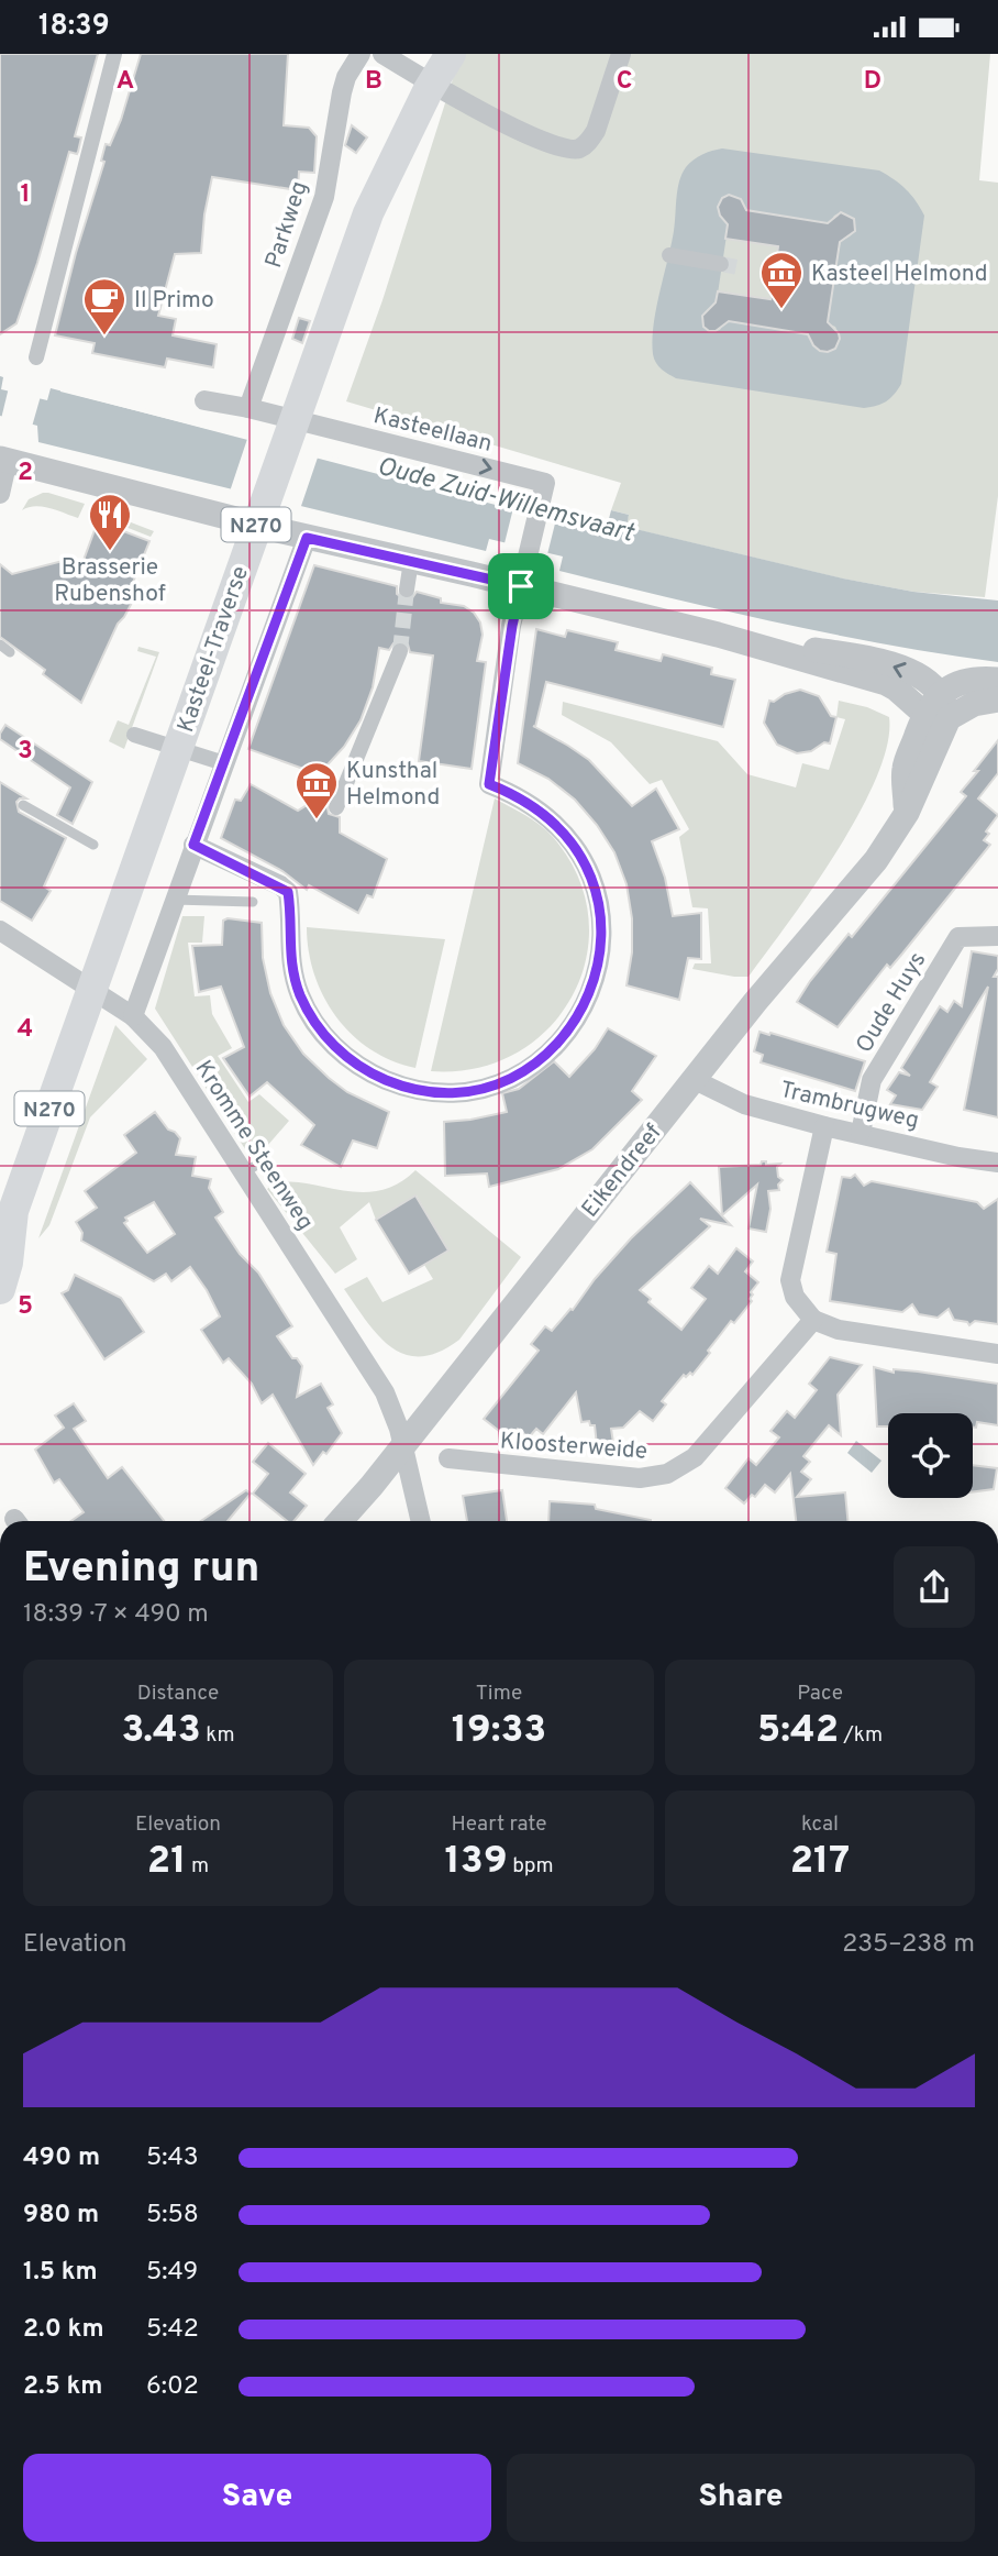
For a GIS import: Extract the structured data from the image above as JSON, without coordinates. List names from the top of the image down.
{
  "streets": {
    "main road": ["N270", "Kasteel-Traverse"],
    "street": [
      "Parkweg",
      "Kasteellaan",
      "Oude Huys",
      "Trambrugweg",
      "Kromme Steenweg",
      "Eikendreef",
      "Kloosterweide"
    ]
  },
  "crossings": [
    ["Parkweg", "Kasteellaan"],
    ["Oude Huys", "Trambrugweg"],
    ["Trambrugweg", "Eikendreef"],
    ["Kromme Steenweg", "Eikendreef"]
  ],
  "water": ["Oude Zuid-Willemsvaart"],
  "places": {
    "museum": ["Kasteel Helmond", "Kunsthal Helmond"],
    "cafe": ["Il Primo"],
    "restaurant": ["Brasserie Rubenshof"]
  },
  "page": {
    "status": "18:39",
    "heading": ["Evening run", "18:39 · 7 × 490 m"],
    "stats": [
      ["Distance", "3.43 km"],
      ["Time", "19:33"],
      ["Pace", "5:42 /km"],
      ["Elevation", "21 m"],
      ["Heart rate", "139 bpm"],
      ["kcal", "217"]
    ],
    "chart": ["Elevation", "235–238 m"],
    "list": [
      {
        "name": "490 m",
        "note": "5:43"
      },
      {
        "name": "980 m",
        "note": "5:58"
      },
      {
        "name": "1.5 km",
        "note": "5:49"
      },
      {
        "name": "2.0 km",
        "note": "5:42"
      },
      {
        "name": "2.5 km",
        "note": "6:02"
      }
    ],
    "buttons": ["Save", "Share"]
  },
  "grid": {
    "columns": [
      "A",
      "B",
      "C",
      "D"
    ],
    "rows": [
      "1",
      "2",
      "3",
      "4",
      "5"
    ]
  }
}
